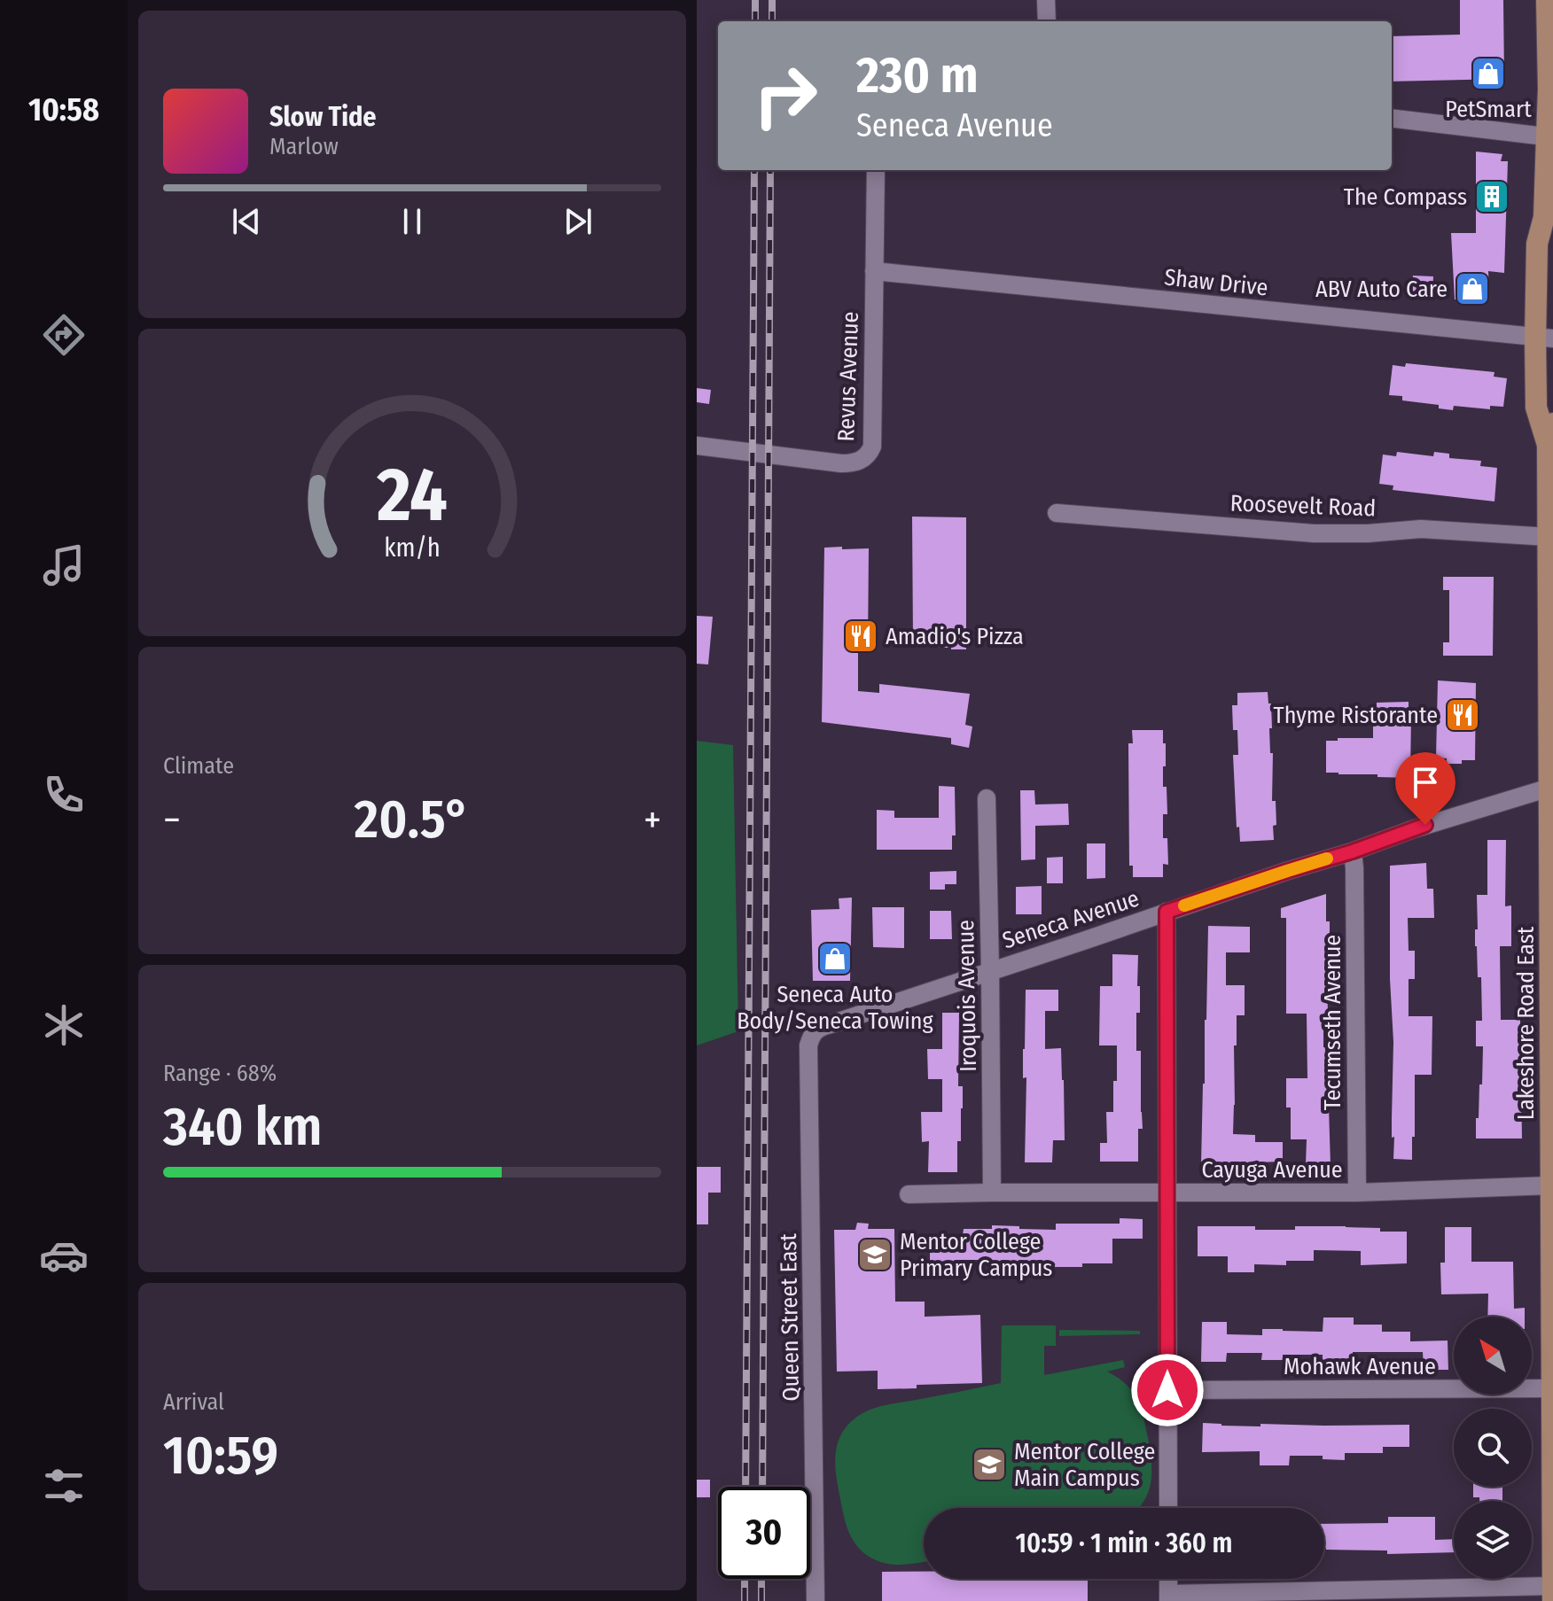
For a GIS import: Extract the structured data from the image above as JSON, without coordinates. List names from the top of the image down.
{
  "streets": {
    "main road": ["Lakeshore Road East"],
    "street": [
      "Shaw Drive",
      "Revus Avenue",
      "Roosevelt Road",
      "Seneca Avenue",
      "Iroquois Avenue",
      "Tecumseth Avenue",
      "Cayuga Avenue",
      "Queen Street East",
      "Mohawk Avenue"
    ]
  },
  "crossings": [
    ["Shaw Drive", "Revus Avenue"],
    ["Shaw Drive", "Lakeshore Road East"],
    ["Roosevelt Road", "Lakeshore Road East"],
    ["Seneca Avenue", "Iroquois Avenue"],
    ["Seneca Avenue", "Tecumseth Avenue"],
    ["Seneca Avenue", "Lakeshore Road East"],
    ["Seneca Avenue", "Queen Street East"],
    ["Iroquois Avenue", "Cayuga Avenue"],
    ["Tecumseth Avenue", "Cayuga Avenue"],
    ["Lakeshore Road East", "Cayuga Avenue"],
    ["Lakeshore Road East", "Mohawk Avenue"]
  ],
  "places": {
    "shop": ["PetSmart", "ABV Auto Care", "Seneca Auto Body/Seneca Towing"],
    "building": ["The Compass"],
    "restaurant": ["Amadio's Pizza", "Thyme Ristorante"],
    "school or university": ["Mentor College Primary Campus", "Mentor College Main Campus"]
  },
  "north": "top left",
  "page": {
    "tabs": "10:58",
    "turn": ["230 m", "Seneca Avenue"],
    "song": ["Slow Tide", "Marlow"],
    "tile": [
      "Climate",
      ["Range · 68%", "340 km"],
      ["Arrival", "10:59"]
    ],
    "heat": ["−", "20.5°", "+"],
    "limit": "30",
    "trip": "10:59 · 1 min · 360 m",
    "gauge": ["24", "km/h"]
  }
}
